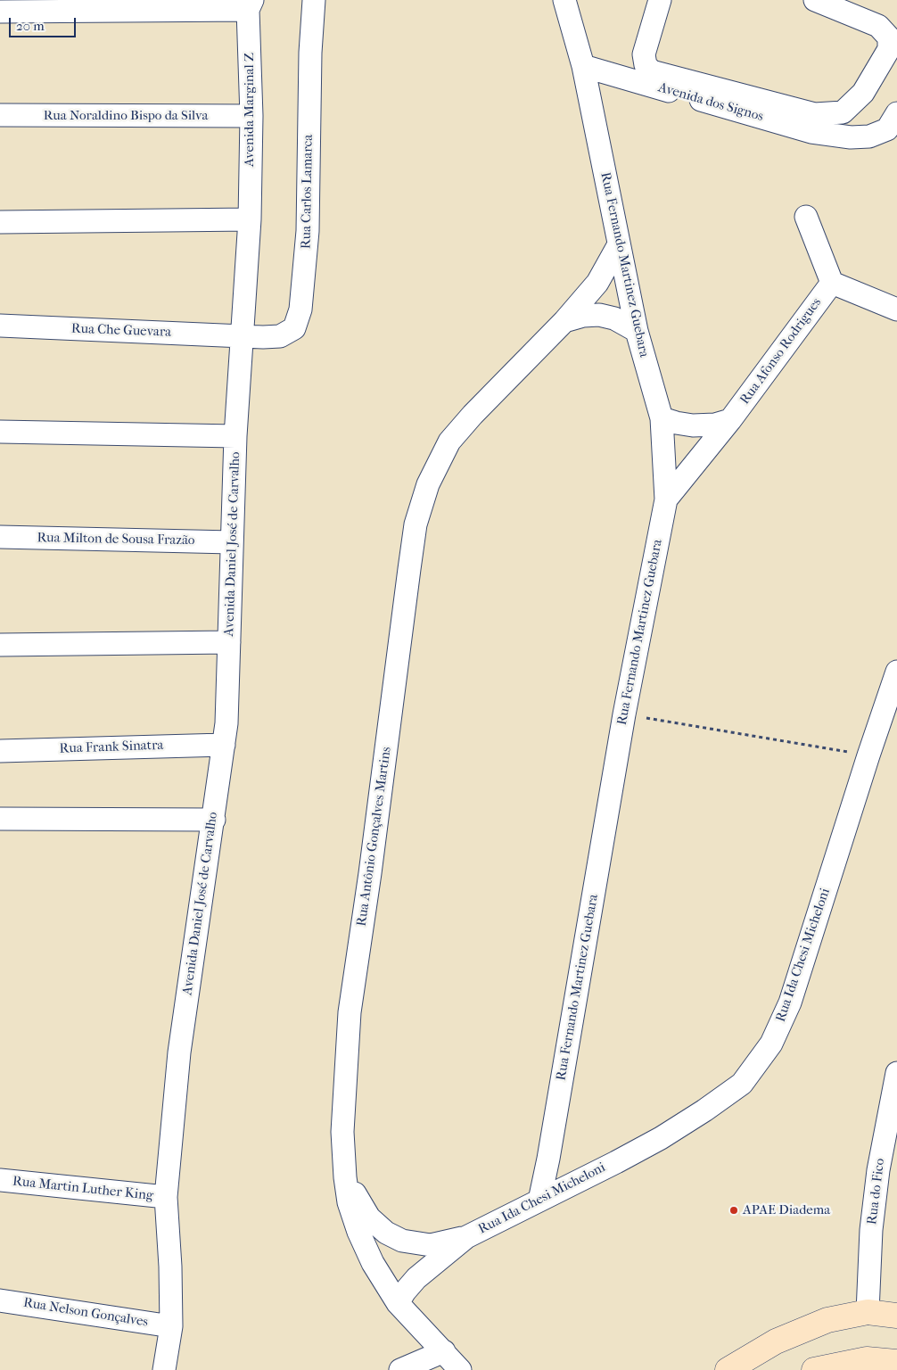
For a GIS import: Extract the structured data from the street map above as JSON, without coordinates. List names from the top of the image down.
{
  "streets": {
    "street": [
      "Avenida dos Signos",
      "Avenida Marginal Z",
      "Rua Noraldino Bispo da Silva",
      "Rua Carlos Lamarca",
      "Rua Fernando Martinez Guebara",
      "Rua Che Guevara",
      "Rua Afonso Rodrigues",
      "Rua Milton de Sousa Frazão",
      "Avenida Daniel José de Carvalho",
      "Rua Frank Sinatra",
      "Rua Antônio Gonçalves Martins",
      "Rua Ida Chesi Micheloni",
      "Rua Martin Luther King",
      "Rua do Fico",
      "Rua Nelson Gonçalves"
    ]
  },
  "crossings": [
    ["Avenida dos Signos", "Rua Fernando Martinez Guebara"],
    ["Avenida Marginal Z", "Rua Noraldino Bispo da Silva"],
    ["Rua Carlos Lamarca", "Rua Che Guevara"],
    ["Rua Fernando Martinez Guebara", "Rua Afonso Rodrigues"],
    ["Rua Fernando Martinez Guebara", "Rua Antônio Gonçalves Martins"],
    ["Rua Fernando Martinez Guebara", "Rua Ida Chesi Micheloni"],
    ["Rua Milton de Sousa Frazão", "Avenida Daniel José de Carvalho"],
    ["Avenida Daniel José de Carvalho", "Rua Frank Sinatra"],
    ["Avenida Daniel José de Carvalho", "Rua Martin Luther King"],
    ["Avenida Daniel José de Carvalho", "Rua Nelson Gonçalves"],
    ["Rua Antônio Gonçalves Martins", "Rua Ida Chesi Micheloni"]
  ],
  "places": ["APAE Diadema"],
  "scale_bar": "20 m"
}
